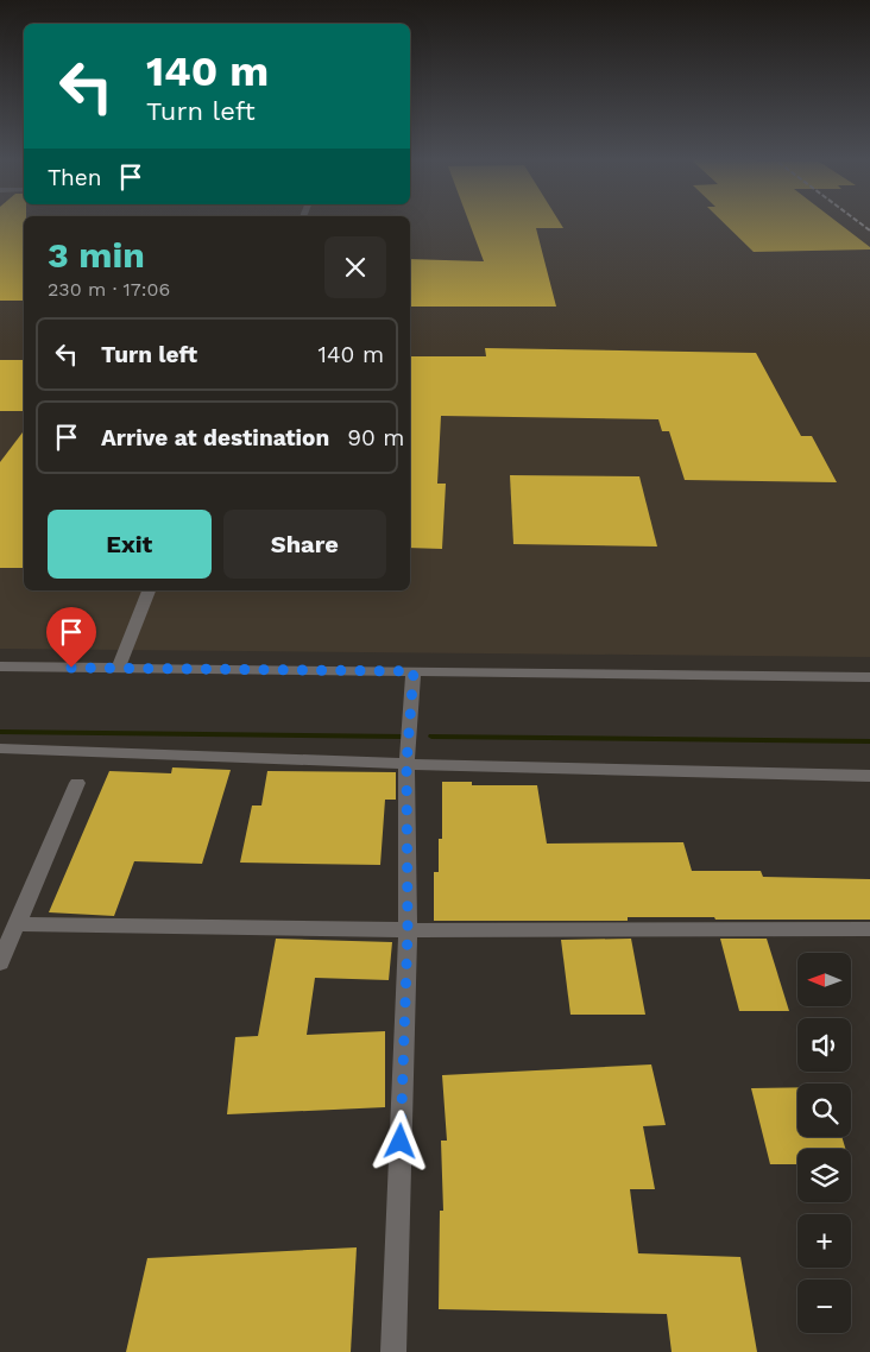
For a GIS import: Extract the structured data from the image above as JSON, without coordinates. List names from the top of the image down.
{
  "north": "left",
  "page": {
    "turn": ["140 m", "Turn left"],
    "then": "Then",
    "heading": ["3 min", "230 m · 17:06"],
    "list": [
      {
        "name": "Turn left",
        "value": "140 m"
      },
      {
        "name": "Arrive at destination",
        "value": "90 m"
      }
    ],
    "buttons": ["Exit", "Share"],
    "map_buttons": ["+", "−"]
  }
}
